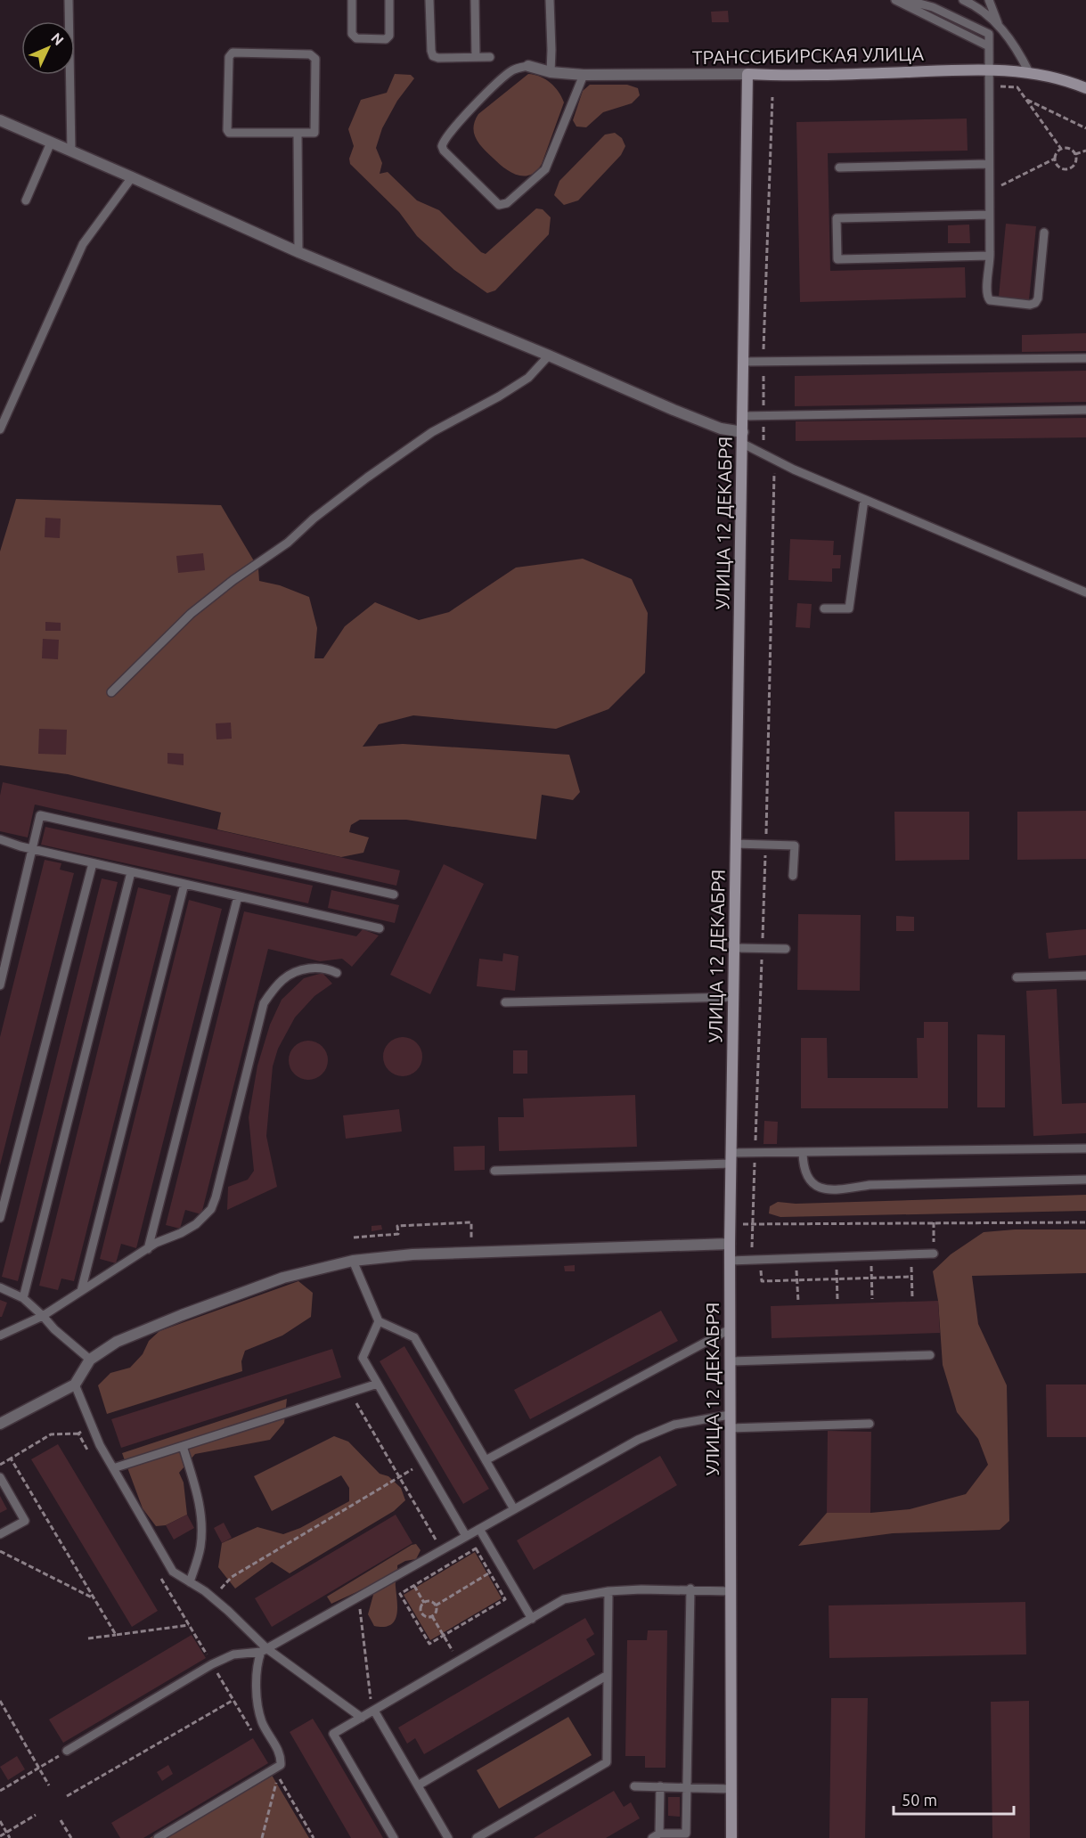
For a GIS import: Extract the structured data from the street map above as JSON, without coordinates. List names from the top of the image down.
{
  "streets": {
    "main road": ["ТРАНССИБИРСКАЯ УЛИЦА", "УЛИЦА 12 ДЕКАБРЯ"]
  },
  "crossings": [
    ["ТРАНССИБИРСКАЯ УЛИЦА", "УЛИЦА 12 ДЕКАБРЯ"]
  ],
  "scale_bar": "50 m",
  "north": "top right"
}
